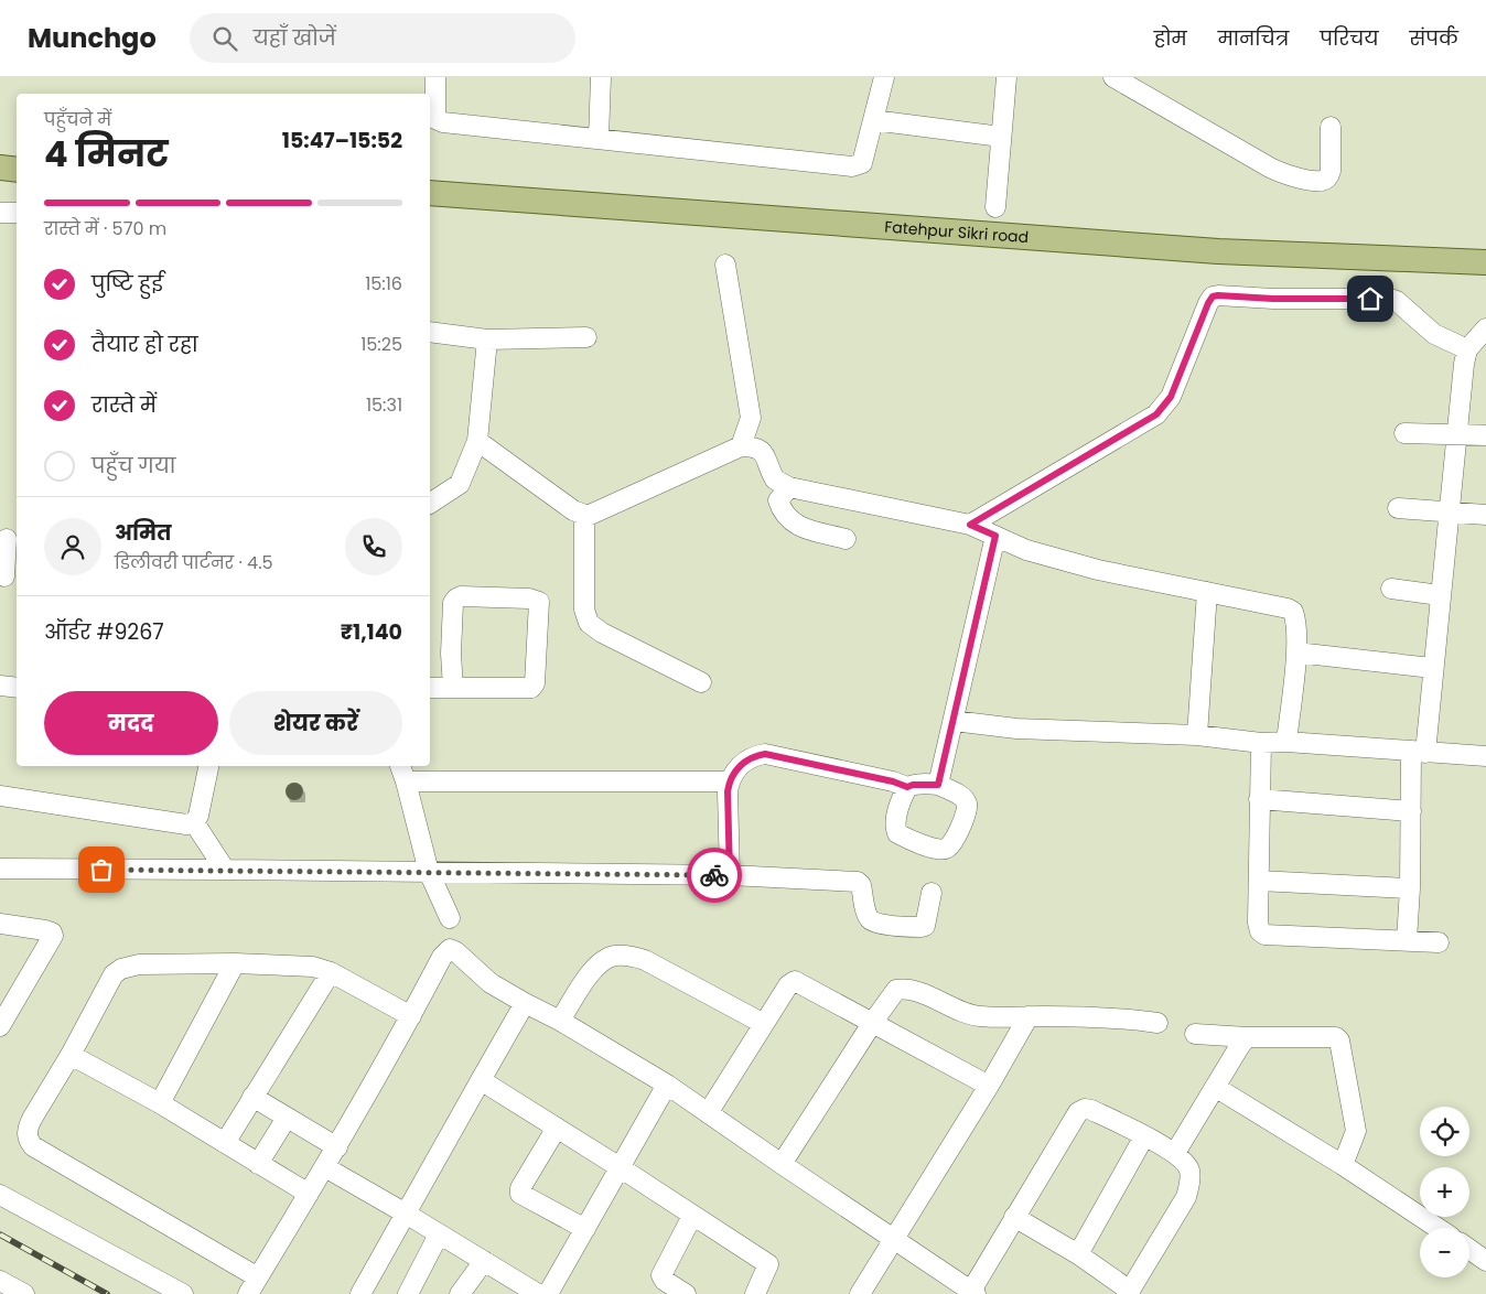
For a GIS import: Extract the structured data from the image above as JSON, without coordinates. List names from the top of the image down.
{
  "streets": {
    "main road": ["Fatehpur Sikri road"]
  },
  "page": {
    "header": "Munchgo",
    "search": "यहाँ खोजें",
    "nav": [
      "होम",
      "मानचित्र",
      "परिचय",
      "संपर्क"
    ],
    "heading": ["4 मिनट", "पहुँचने में", "15:47–15:52"],
    "panel": [
      "अमित",
      "डिलीवरी पार्टनर · 4.5",
      "ऑर्डर #9267",
      "₹1,140"
    ],
    "bar": "रास्ते में · 570 m",
    "list": [
      ["पुष्टि हुई", "15:16"],
      ["तैयार हो रहा", "15:25"],
      ["रास्ते में", "15:31"],
      "पहुँच गया"
    ],
    "buttons": ["मदद", "शेयर करें"],
    "map_buttons": ["+", "−"]
  }
}
